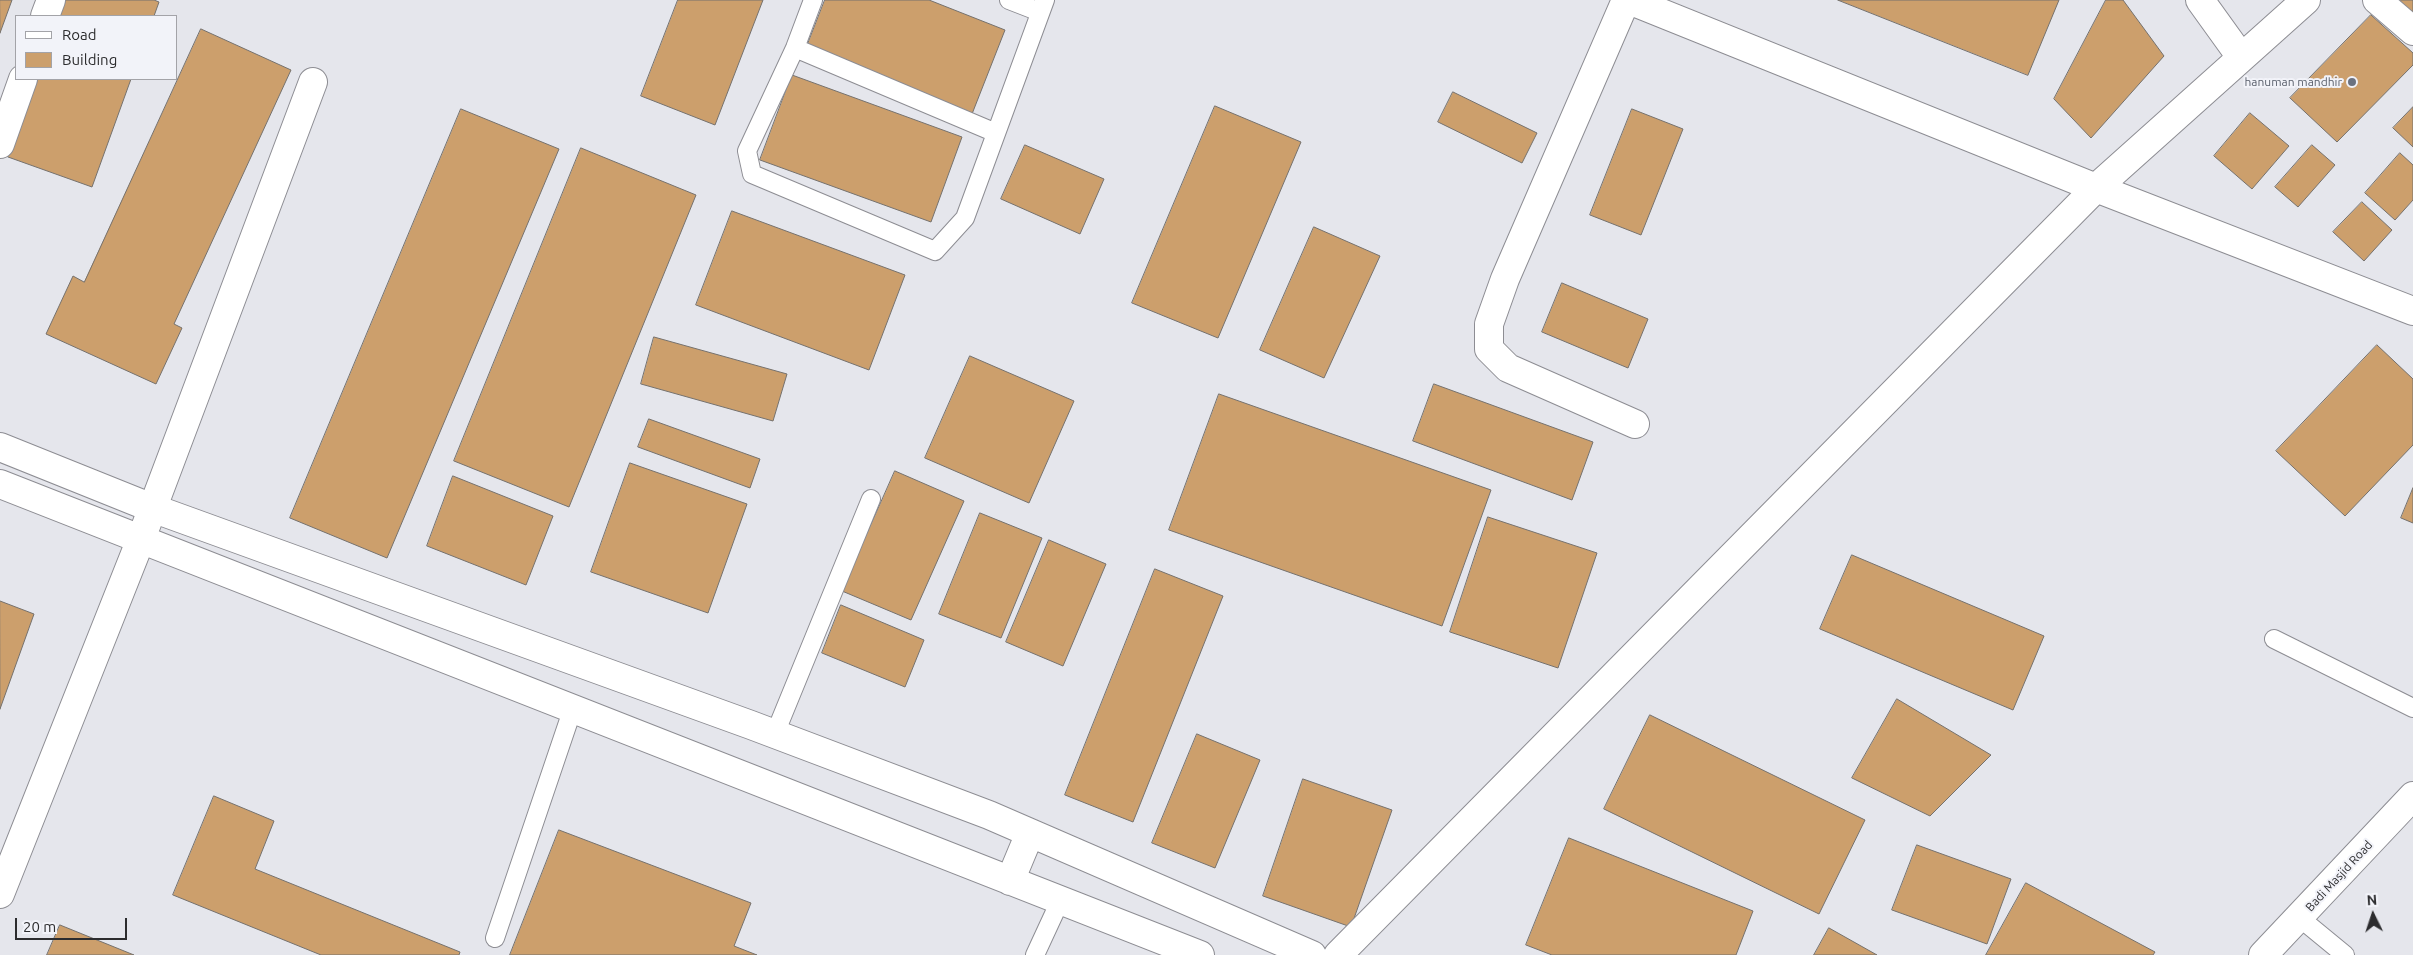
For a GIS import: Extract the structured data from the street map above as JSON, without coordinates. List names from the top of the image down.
{
  "streets": {
    "street": ["Badi Masjid Road"]
  },
  "places": ["hanuman mandhir"],
  "legend": ["Road", "Building"],
  "scale_bar": "20 m",
  "north": "top"
}
